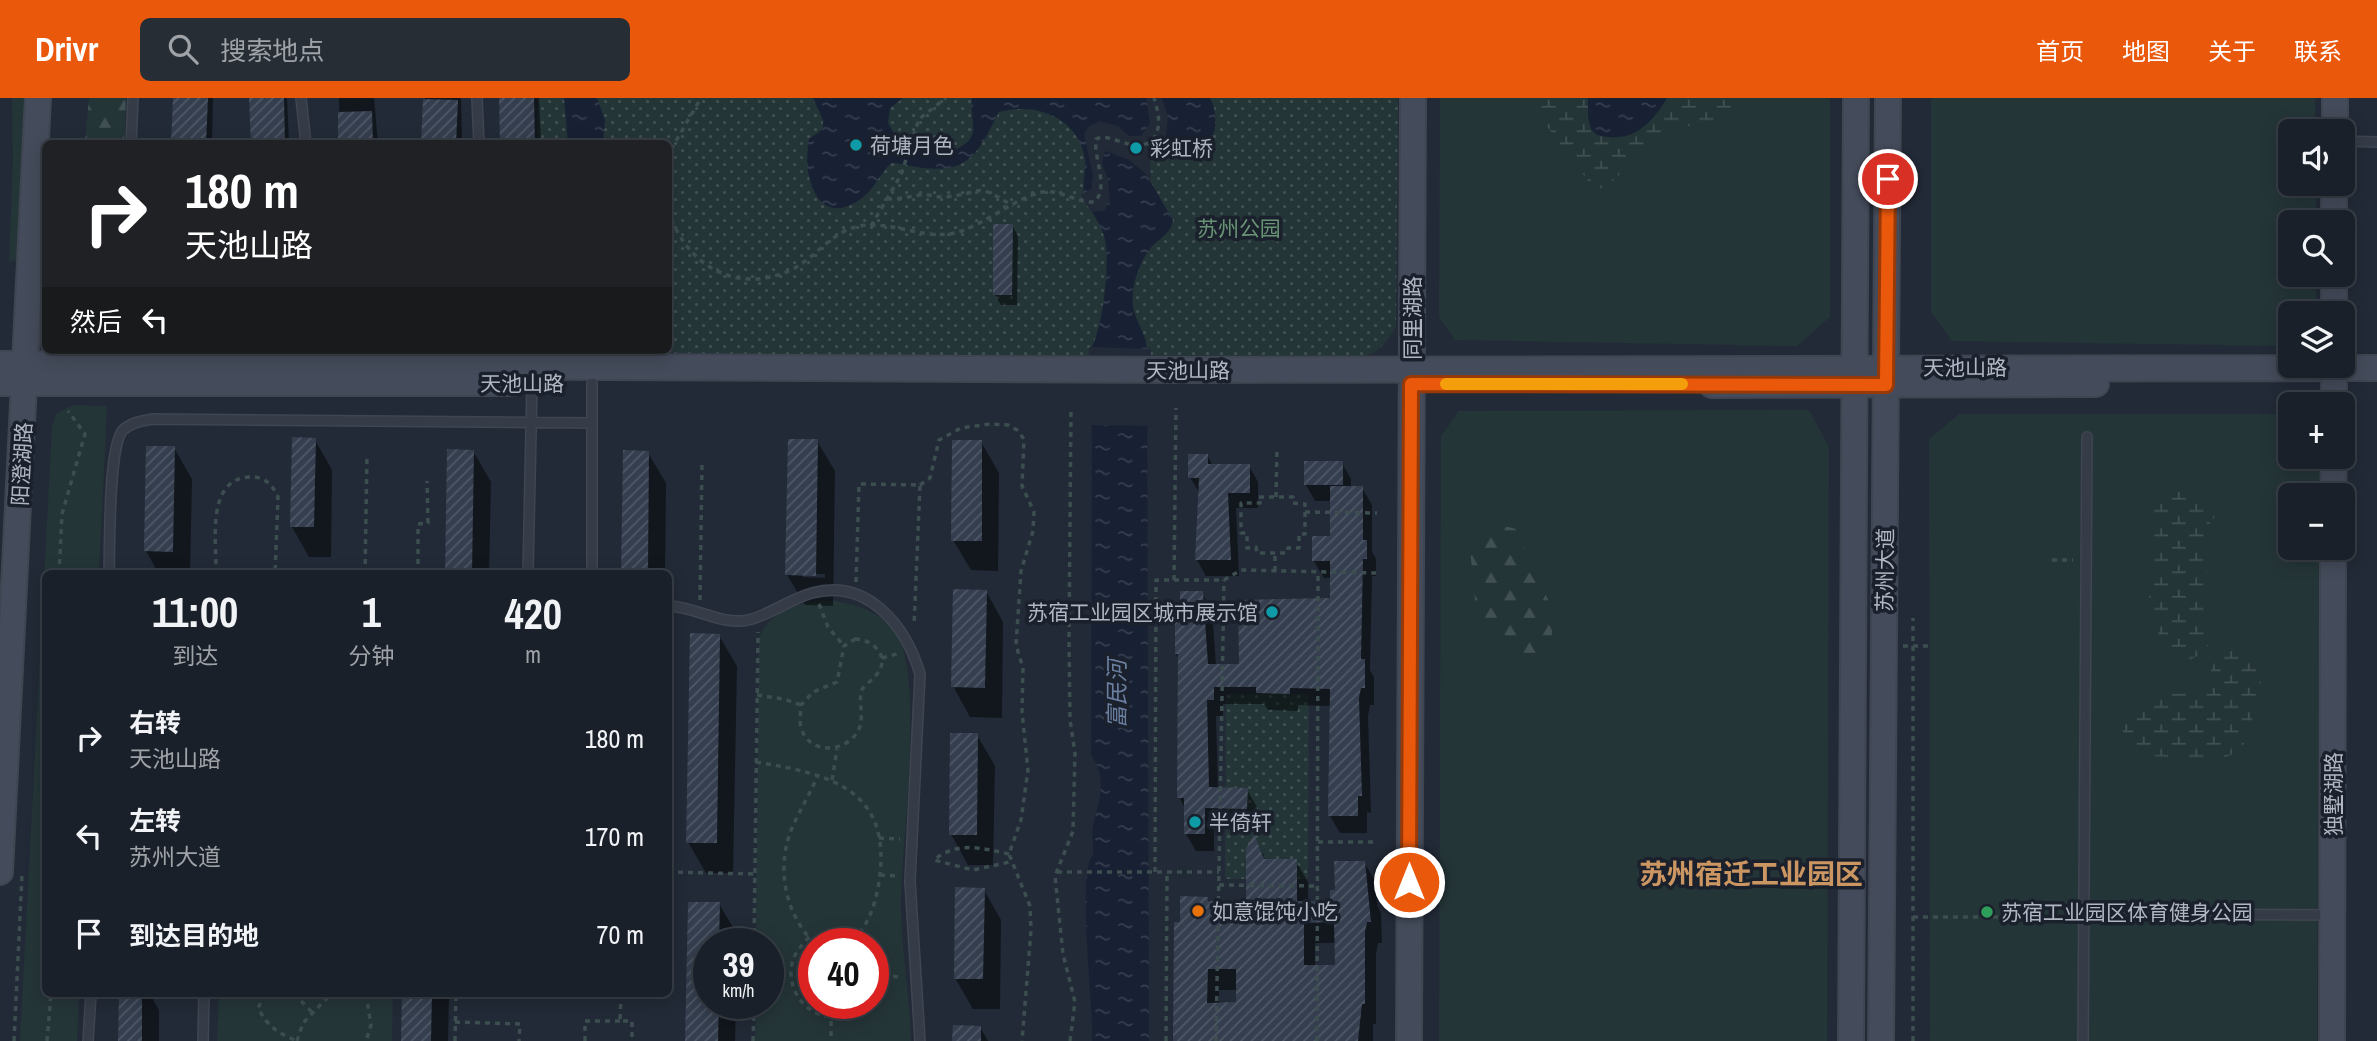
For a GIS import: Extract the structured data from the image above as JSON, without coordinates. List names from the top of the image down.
{
  "streets": {
    "street": [
      "同里湖路",
      "天池山路",
      "阳澄湖路",
      "苏州大道",
      "独墅湖路"
    ]
  },
  "crossings": [
    ["同里湖路", "天池山路"],
    ["天池山路", "阳澄湖路"],
    ["天池山路", "苏州大道"]
  ],
  "districts": ["苏州宿迁工业园区"],
  "water": ["富民河"],
  "parks": ["苏州公园"],
  "places": [
    "荷塘月色",
    "彩虹桥",
    "苏宿工业园区城市展示馆",
    "半倚轩",
    "如意馄饨小吃",
    "苏宿工业园区体育健身公园"
  ],
  "page": {
    "header": "Drivr",
    "search": "搜索地点",
    "nav": [
      "首页",
      "地图",
      "关于",
      "联系"
    ],
    "map_buttons": ["+", "−"],
    "turn": ["180 m", "天池山路"],
    "then": "然后",
    "eta": [
      "11:00",
      "到达",
      "1",
      "分钟",
      "420",
      "m"
    ],
    "list": [
      {
        "name": "右转",
        "note": "天池山路",
        "value": "180 m"
      },
      {
        "name": "左转",
        "note": "苏州大道",
        "value": "170 m"
      },
      {
        "name": "到达目的地",
        "value": "70 m"
      }
    ],
    "speed": "39 km/h",
    "limit": "40"
  }
}
